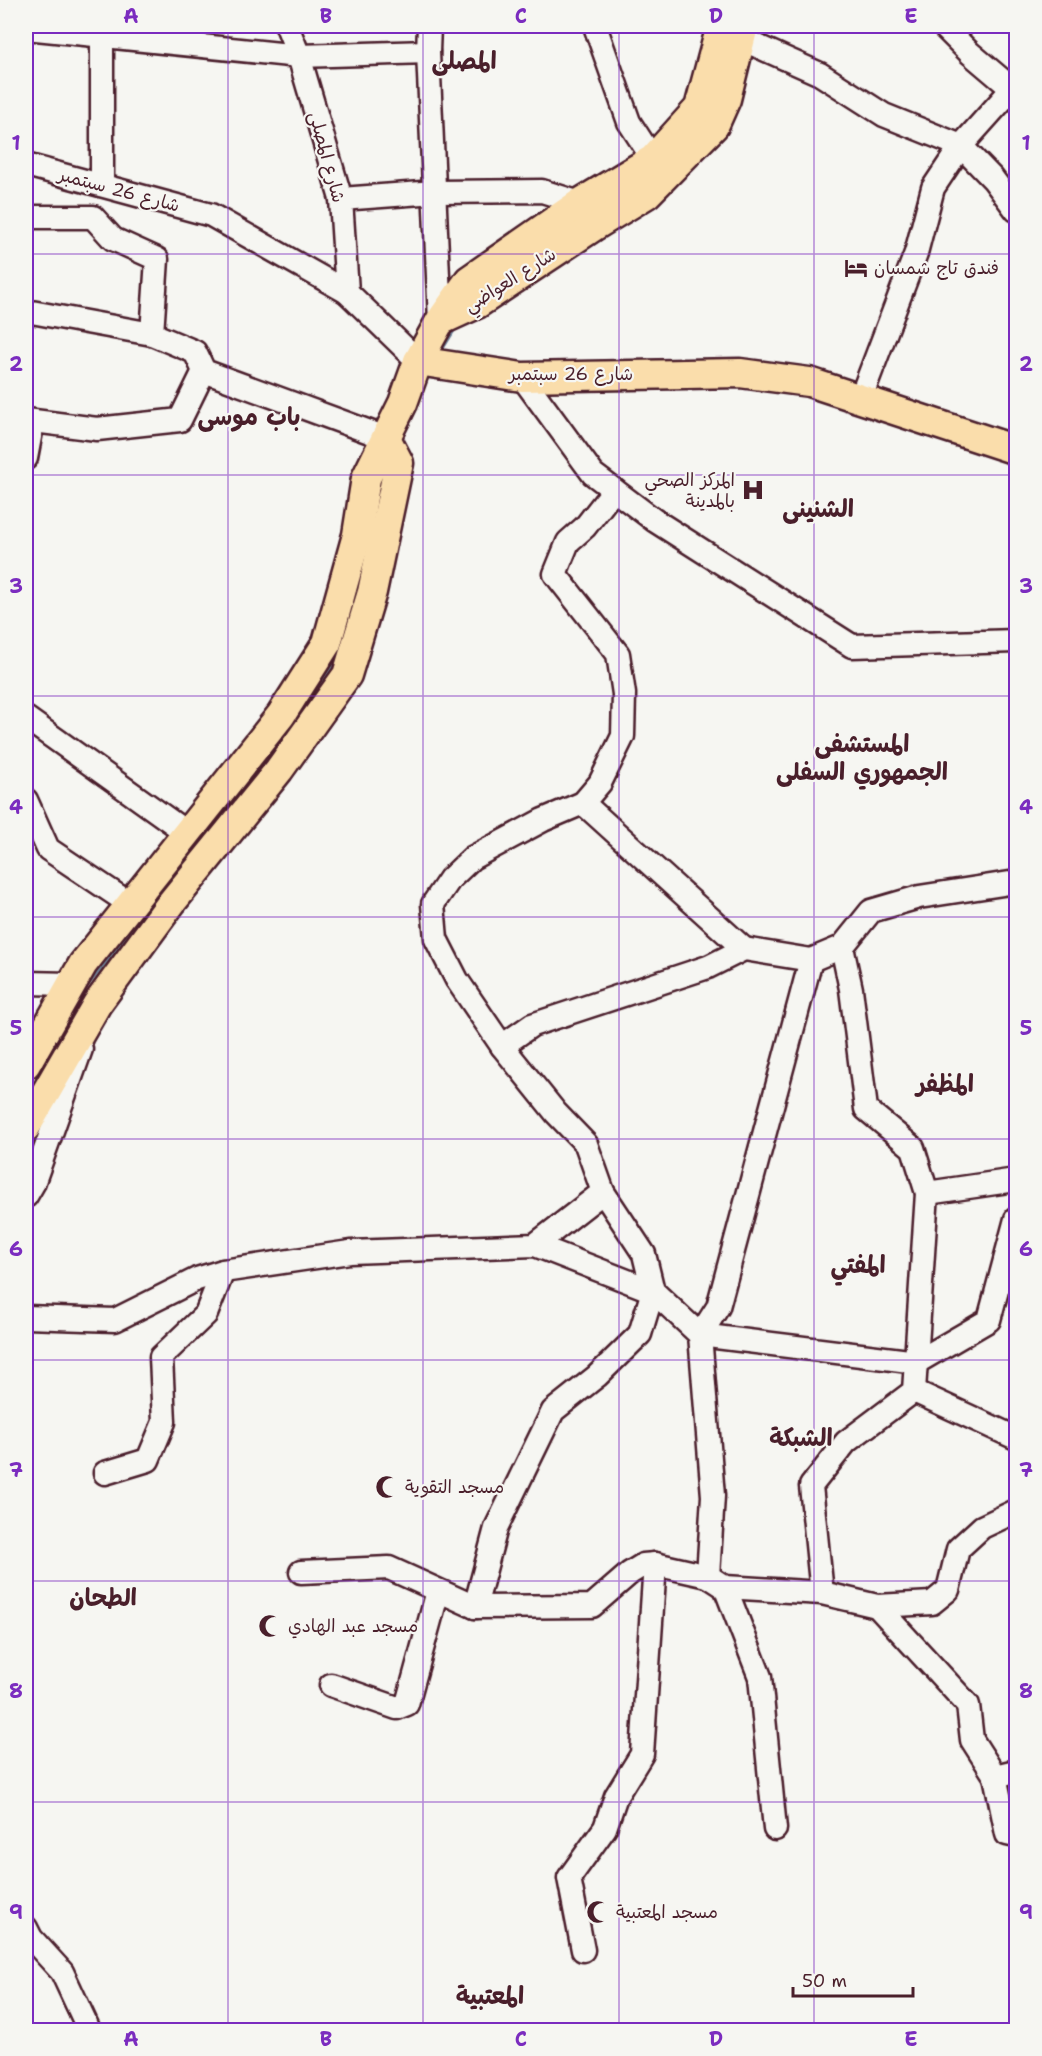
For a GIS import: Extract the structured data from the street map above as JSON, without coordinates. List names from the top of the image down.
{
  "streets": {
    "main road": ["شارع 26 سبتمبر", "شارع العواضي"],
    "street": ["شارع المصلى"]
  },
  "crossings": [
    ["شارع المصلى", "شارع 26 سبتمبر"]
  ],
  "districts": [
    "المصلى",
    "باب موسى",
    "الشنينى",
    "المستشفى الجمهوري السفلى",
    "المظفر",
    "المفتي",
    "الشبكة",
    "الطحان",
    "المعتبية"
  ],
  "places": {
    "hotel": ["فندق تاج شمسان"],
    "hospital": ["المركز الصحي بالمدينة"],
    "mosque": ["مسجد التقوية", "مسجد عبد الهادي", "مسجد المعتبية"]
  },
  "scale_bar": "50 m",
  "grid": {
    "columns": [
      "A",
      "B",
      "C",
      "D",
      "E"
    ],
    "rows": [
      "1",
      "2",
      "3",
      "4",
      "5",
      "6",
      "7",
      "8",
      "9"
    ]
  }
}
